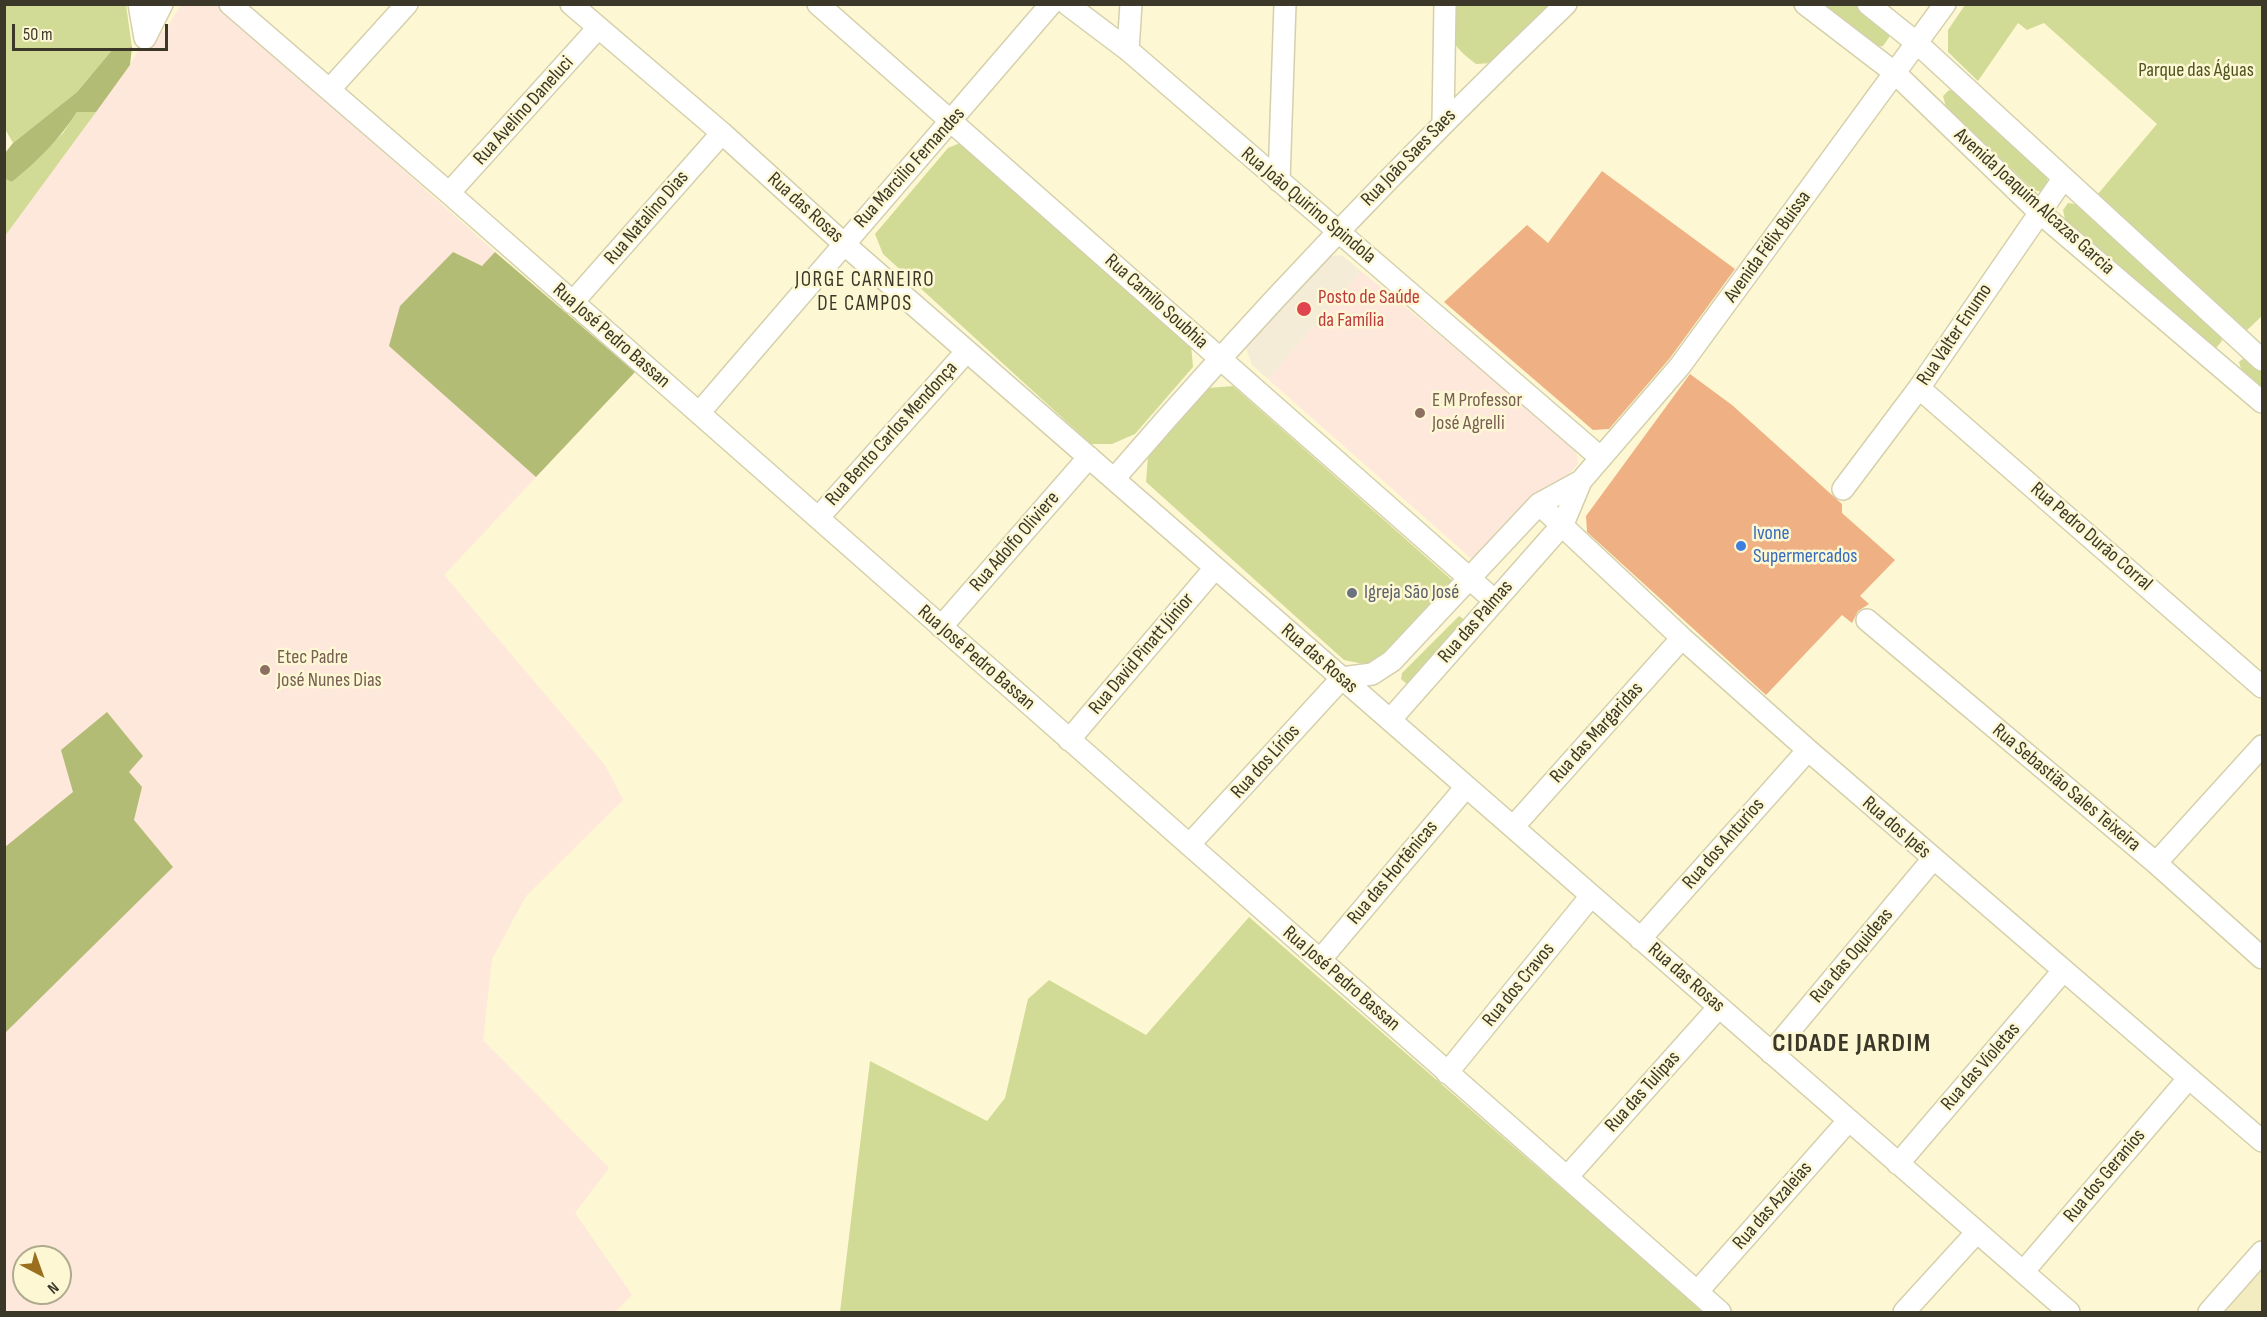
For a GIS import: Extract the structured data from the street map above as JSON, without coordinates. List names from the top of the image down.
{
  "streets": {
    "street": [
      "Rua Avelino Daneluci",
      "Rua João Saes Saes",
      "Rua Marcilio Fernandes",
      "Avenida Joaquim Alcazas Garcia",
      "Rua João Quirino Spindola",
      "Rua das Rosas",
      "Rua Natalino Dias",
      "Avenida Félix Buissa",
      "Rua Camilo Soubhia",
      "Rua Valter Enumo",
      "Rua José Pedro Bassan",
      "Rua Bento Carlos Mendonça",
      "Rua Pedro Durão Corral",
      "Rua Adolfo Oliviere",
      "Rua das Palmas",
      "Rua David Pinatt Júnior",
      "Rua das Margaridas",
      "Rua dos Lírios",
      "Rua Sebastião Sales Teixeira",
      "Rua dos Ipês",
      "Rua dos Anturios",
      "Rua das Hortênicas",
      "Rua das Oquideas",
      "Rua dos Cravos",
      "Rua das Violetas",
      "Rua das Tulipas",
      "Rua dos Geranios",
      "Rua das Azaleias"
    ]
  },
  "crossings": [
    ["Rua Avelino Daneluci", "Rua das Rosas"],
    ["Rua Avelino Daneluci", "Rua José Pedro Bassan"],
    ["Rua João Saes Saes", "Rua João Quirino Spindola"],
    ["Rua João Saes Saes", "Rua das Rosas"],
    ["Rua João Saes Saes", "Rua Camilo Soubhia"],
    ["Rua Marcilio Fernandes", "Rua das Rosas"],
    ["Rua Marcilio Fernandes", "Rua Camilo Soubhia"],
    ["Rua Marcilio Fernandes", "Rua José Pedro Bassan"],
    ["Avenida Joaquim Alcazas Garcia", "Avenida Félix Buissa"],
    ["Avenida Joaquim Alcazas Garcia", "Rua Valter Enumo"],
    ["Rua João Quirino Spindola", "Avenida Félix Buissa"],
    ["Rua das Rosas", "Rua Natalino Dias"],
    ["Rua das Rosas", "Rua Bento Carlos Mendonça"],
    ["Rua das Rosas", "Rua Adolfo Oliviere"],
    ["Rua das Rosas", "Rua das Palmas"],
    ["Rua das Rosas", "Rua David Pinatt Júnior"],
    ["Rua das Rosas", "Rua das Margaridas"],
    ["Rua das Rosas", "Rua dos Lírios"],
    ["Rua das Rosas", "Rua dos Anturios"],
    ["Rua das Rosas", "Rua das Hortênicas"],
    ["Rua das Rosas", "Rua das Oquideas"],
    ["Rua das Rosas", "Rua dos Cravos"],
    ["Rua das Rosas", "Rua das Violetas"],
    ["Rua das Rosas", "Rua das Tulipas"],
    ["Rua das Rosas", "Rua dos Geranios"],
    ["Rua das Rosas", "Rua das Azaleias"],
    ["Rua Natalino Dias", "Rua José Pedro Bassan"],
    ["Avenida Félix Buissa", "Rua das Palmas"],
    ["Avenida Félix Buissa", "Rua dos Ipês"],
    ["Rua Camilo Soubhia", "Rua das Palmas"],
    ["Rua Valter Enumo", "Rua Pedro Durão Corral"],
    ["Rua José Pedro Bassan", "Rua Bento Carlos Mendonça"],
    ["Rua José Pedro Bassan", "Rua Adolfo Oliviere"],
    ["Rua José Pedro Bassan", "Rua David Pinatt Júnior"],
    ["Rua José Pedro Bassan", "Rua dos Lírios"],
    ["Rua José Pedro Bassan", "Rua das Hortênicas"],
    ["Rua José Pedro Bassan", "Rua dos Cravos"],
    ["Rua José Pedro Bassan", "Rua das Tulipas"],
    ["Rua José Pedro Bassan", "Rua das Azaleias"],
    ["Rua das Palmas", "Rua dos Lírios"],
    ["Rua das Palmas", "Rua dos Ipês"],
    ["Rua das Margaridas", "Rua dos Ipês"],
    ["Rua dos Ipês", "Rua dos Anturios"],
    ["Rua dos Ipês", "Rua das Oquideas"],
    ["Rua dos Ipês", "Rua das Violetas"],
    ["Rua dos Ipês", "Rua dos Geranios"]
  ],
  "districts": ["JORGE CARNEIRO DE CAMPOS", "CIDADE JARDIM"],
  "parks": ["Parque das Águas"],
  "places": [
    "Posto de Saúde da Família",
    "E M Professor José Agrelli",
    "Ivone Supermercados",
    "Igreja São José",
    "Etec Padre José Nunes Dias"
  ],
  "scale_bar": "50 m",
  "north": "bottom right"
}
